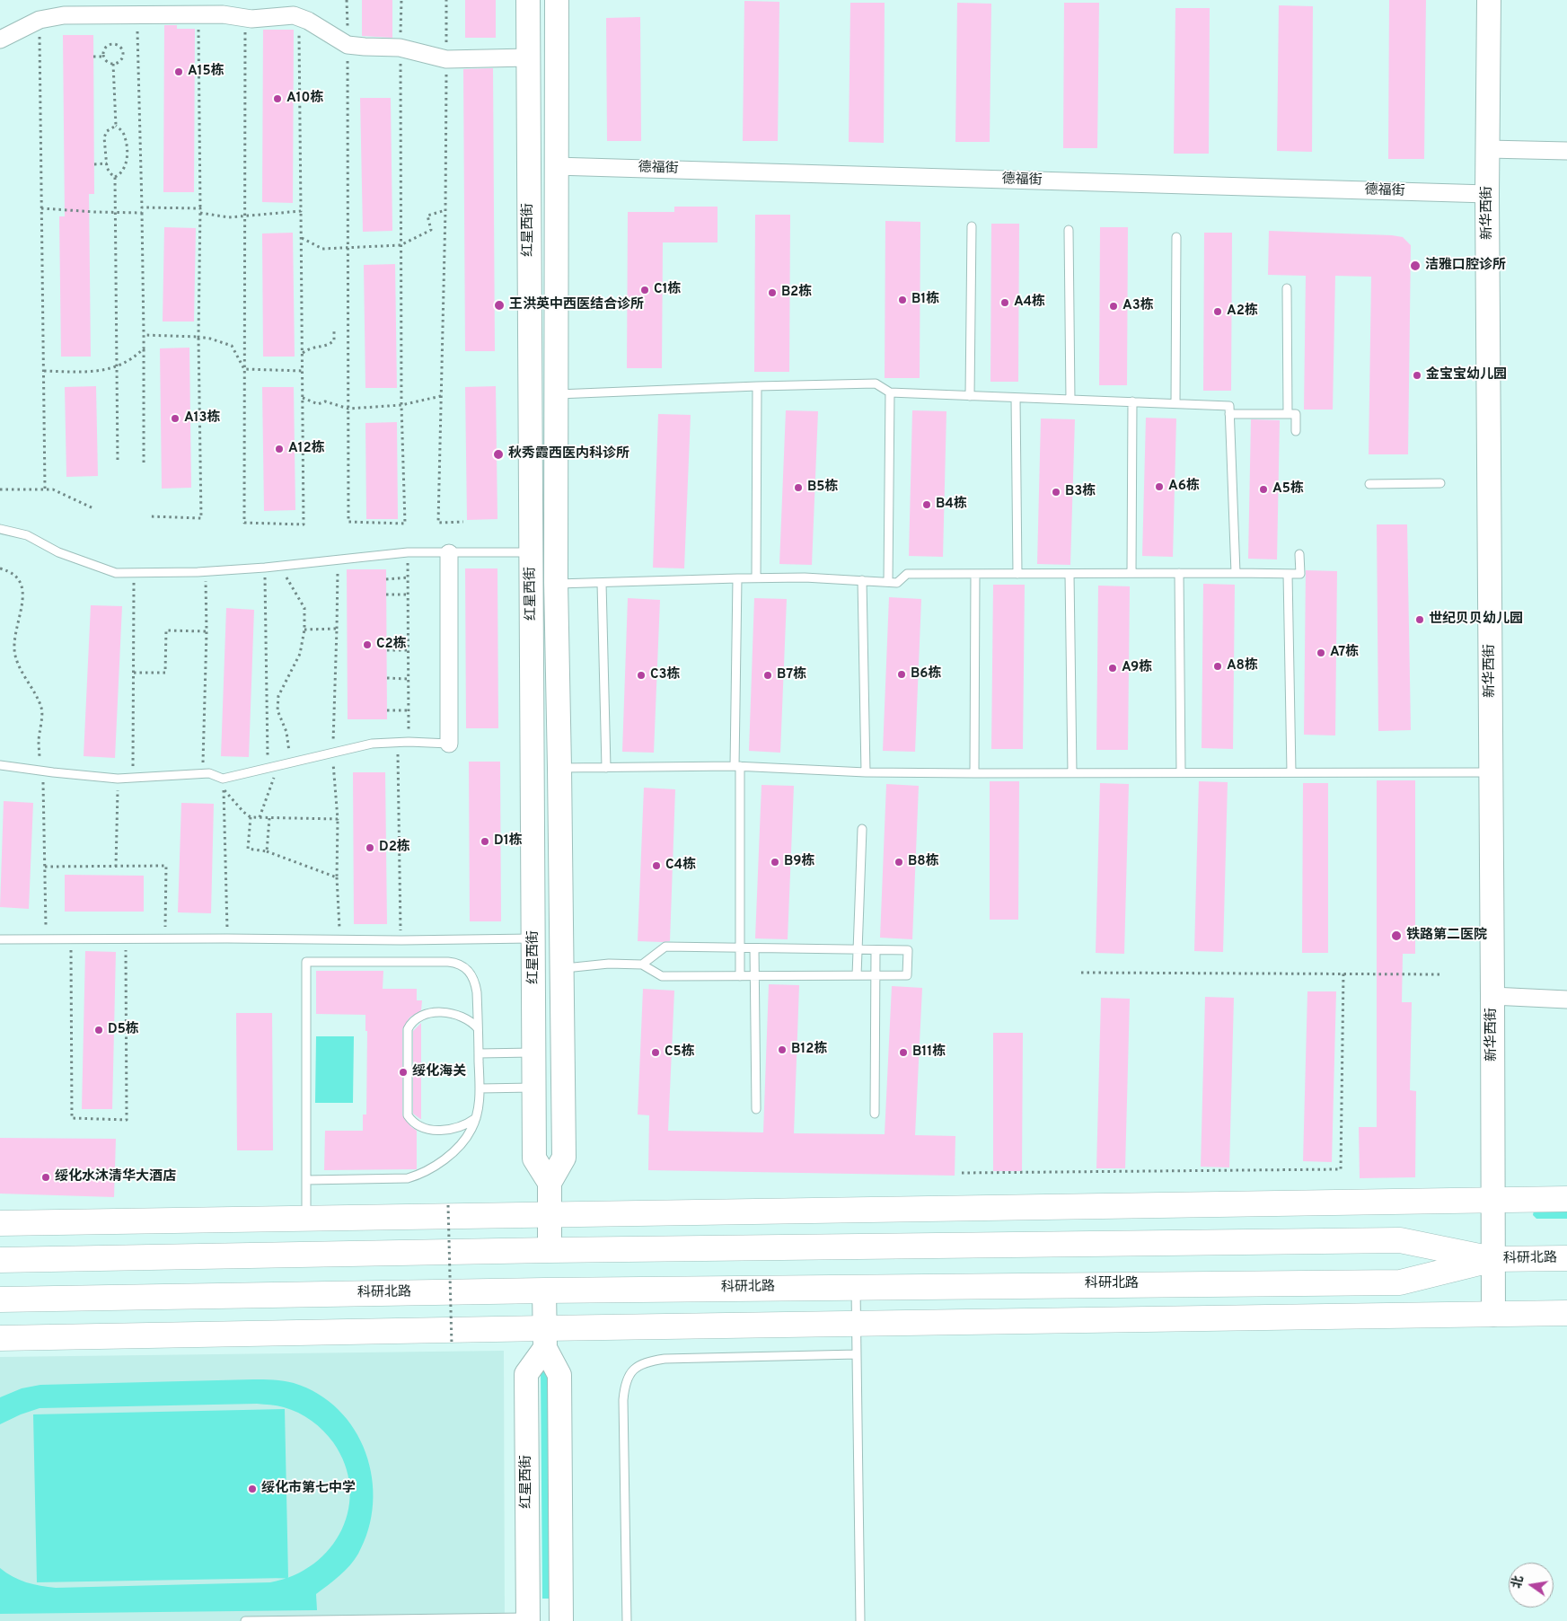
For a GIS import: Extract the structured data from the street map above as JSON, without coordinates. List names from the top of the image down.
{
  "streets": {
    "main road": ["新华西街", "红星西街", "科研北路"],
    "street": ["德福街"]
  },
  "crossings": [
    ["德福街", "新华西街"],
    ["德福街", "红星西街"],
    ["新华西街", "科研北路"],
    ["红星西街", "科研北路"]
  ],
  "places": [
    "A15栋",
    "A10栋",
    "洁雅口腔诊所",
    "C1栋",
    "B2栋",
    "B1栋",
    "A4栋",
    "王洪英中西医结合诊所",
    "A3栋",
    "A2栋",
    "金宝宝幼儿园",
    "A13栋",
    "A12栋",
    "秋秀霞西医内科诊所",
    "A6栋",
    "B5栋",
    "A5栋",
    "B3栋",
    "B4栋",
    "世纪贝贝幼儿园",
    "C2栋",
    "A7栋",
    "A8栋",
    "A9栋",
    "B6栋",
    "C3栋",
    "B7栋",
    "D1栋",
    "D2栋",
    "B9栋",
    "B8栋",
    "C4栋",
    "铁路第二医院",
    "D5栋",
    "B12栋",
    "C5栋",
    "B11栋",
    "绥化海关",
    "绥化水沐清华大酒店",
    "绥化市第七中学"
  ],
  "north": "left"
}
